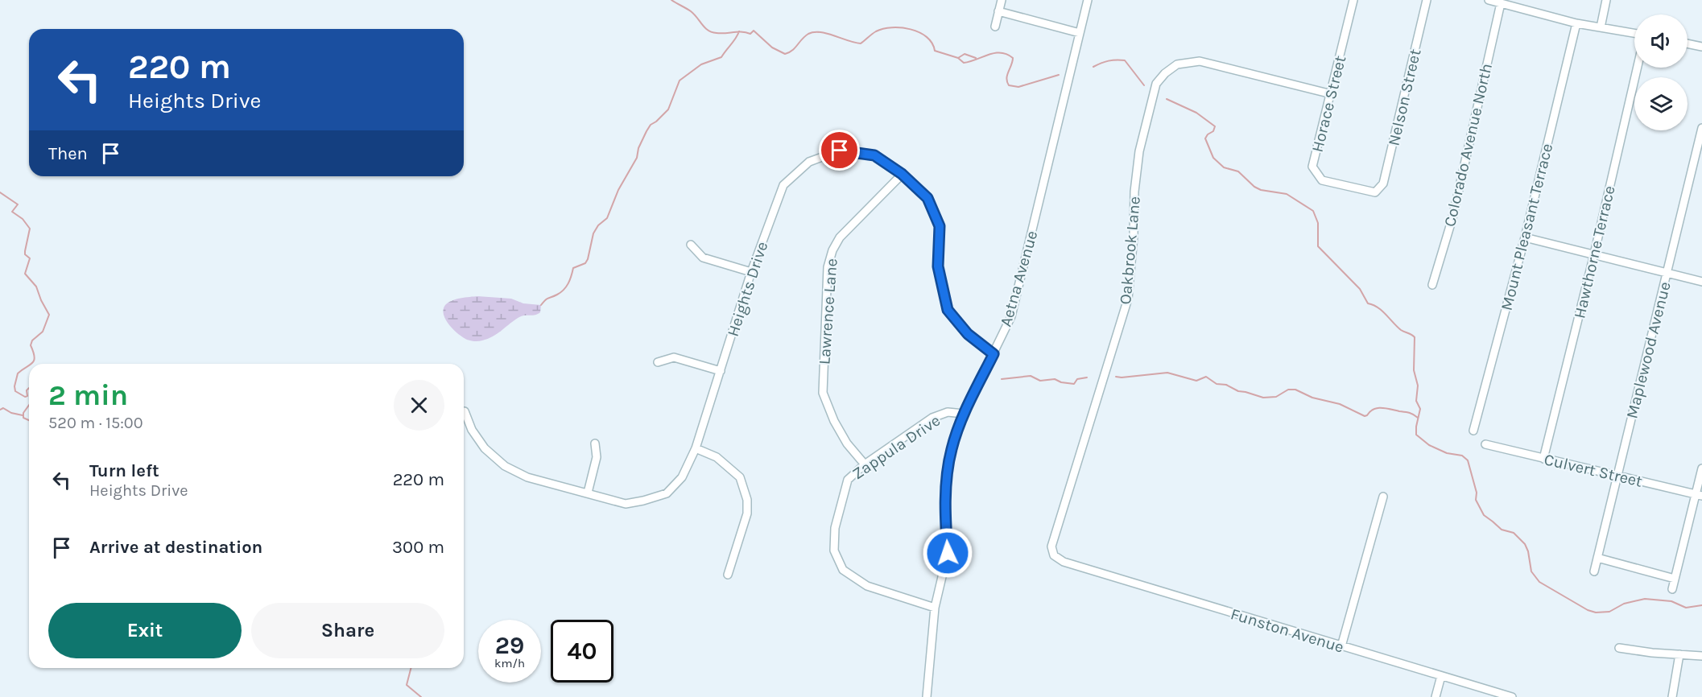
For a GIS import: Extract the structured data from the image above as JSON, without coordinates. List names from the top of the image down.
{
  "streets": {
    "street": [
      "Nelson Street",
      "Horace Street",
      "Colorado Avenue North",
      "Mount Pleasant Terrace",
      "Oakbrook Lane",
      "Hawthorne Terrace",
      "Aetna Avenue",
      "Heights Drive",
      "Lawrence Lane",
      "Maplewood Avenue",
      "Zappula Drive",
      "Culvert Street",
      "Funston Avenue"
    ]
  },
  "crossings": [
    ["Nelson Street", "Horace Street"],
    ["Horace Street", "Oakbrook Lane"],
    ["Oakbrook Lane", "Funston Avenue"],
    ["Hawthorne Terrace", "Culvert Street"],
    ["Aetna Avenue", "Heights Drive"],
    ["Aetna Avenue", "Zappula Drive"],
    ["Heights Drive", "Lawrence Lane"],
    ["Lawrence Lane", "Zappula Drive"],
    ["Maplewood Avenue", "Culvert Street"]
  ],
  "page": {
    "turn": ["220 m", "Heights Drive"],
    "then": "Then",
    "heading": ["2 min", "520 m · 15:00"],
    "list": [
      {
        "name": "Turn left",
        "note": "Heights Drive",
        "value": "220 m"
      },
      {
        "name": "Arrive at destination",
        "value": "300 m"
      }
    ],
    "buttons": ["Exit", "Share"],
    "speed": "29 km/h",
    "limit": "40"
  }
}
